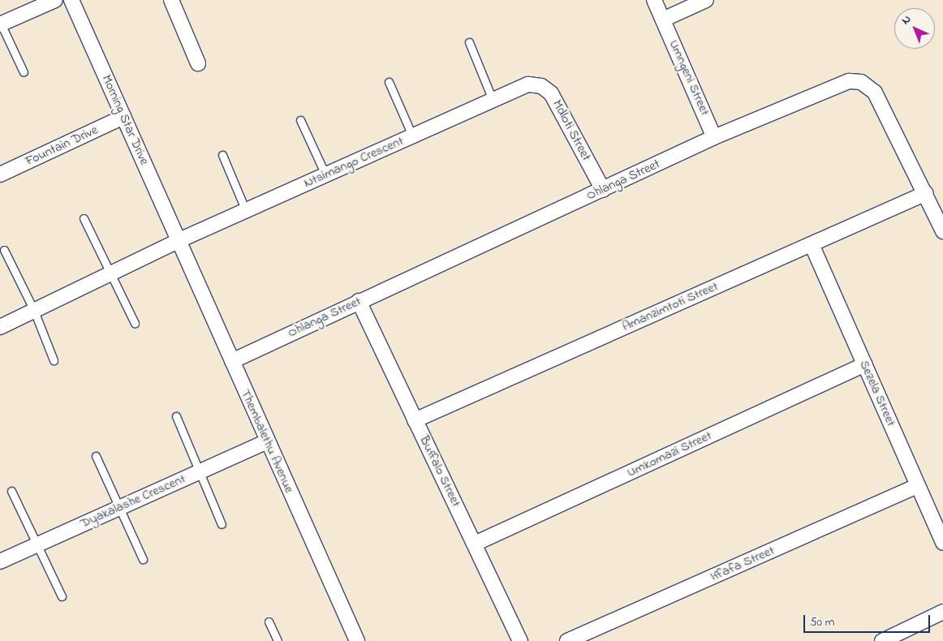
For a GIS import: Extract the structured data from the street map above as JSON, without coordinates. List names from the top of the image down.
{
  "streets": {
    "street": [
      "Umngeni Street",
      "Morning Star Drive",
      "Mdloti Street",
      "Fountain Drive",
      "Ntsimango Crescent",
      "Ohlanga Street",
      "Amanzimtoti Street",
      "Sezela Street",
      "Thembalethu Avenue",
      "Umkomazi Street",
      "Buffalo Street",
      "Dyakalashe Crescent",
      "Iffafa Street"
    ]
  },
  "crossings": [
    ["Umngeni Street", "Ohlanga Street"],
    ["Morning Star Drive", "Fountain Drive"],
    ["Morning Star Drive", "Ntsimango Crescent"],
    ["Morning Star Drive", "Thembalethu Avenue"],
    ["Mdloti Street", "Ntsimango Crescent"],
    ["Mdloti Street", "Ohlanga Street"],
    ["Ntsimango Crescent", "Thembalethu Avenue"],
    ["Ohlanga Street", "Amanzimtoti Street"],
    ["Ohlanga Street", "Thembalethu Avenue"],
    ["Ohlanga Street", "Buffalo Street"],
    ["Amanzimtoti Street", "Sezela Street"],
    ["Amanzimtoti Street", "Buffalo Street"],
    ["Sezela Street", "Umkomazi Street"],
    ["Sezela Street", "Iffafa Street"],
    ["Thembalethu Avenue", "Dyakalashe Crescent"],
    ["Umkomazi Street", "Buffalo Street"]
  ],
  "scale_bar": "50 m",
  "north": "top left"
}
